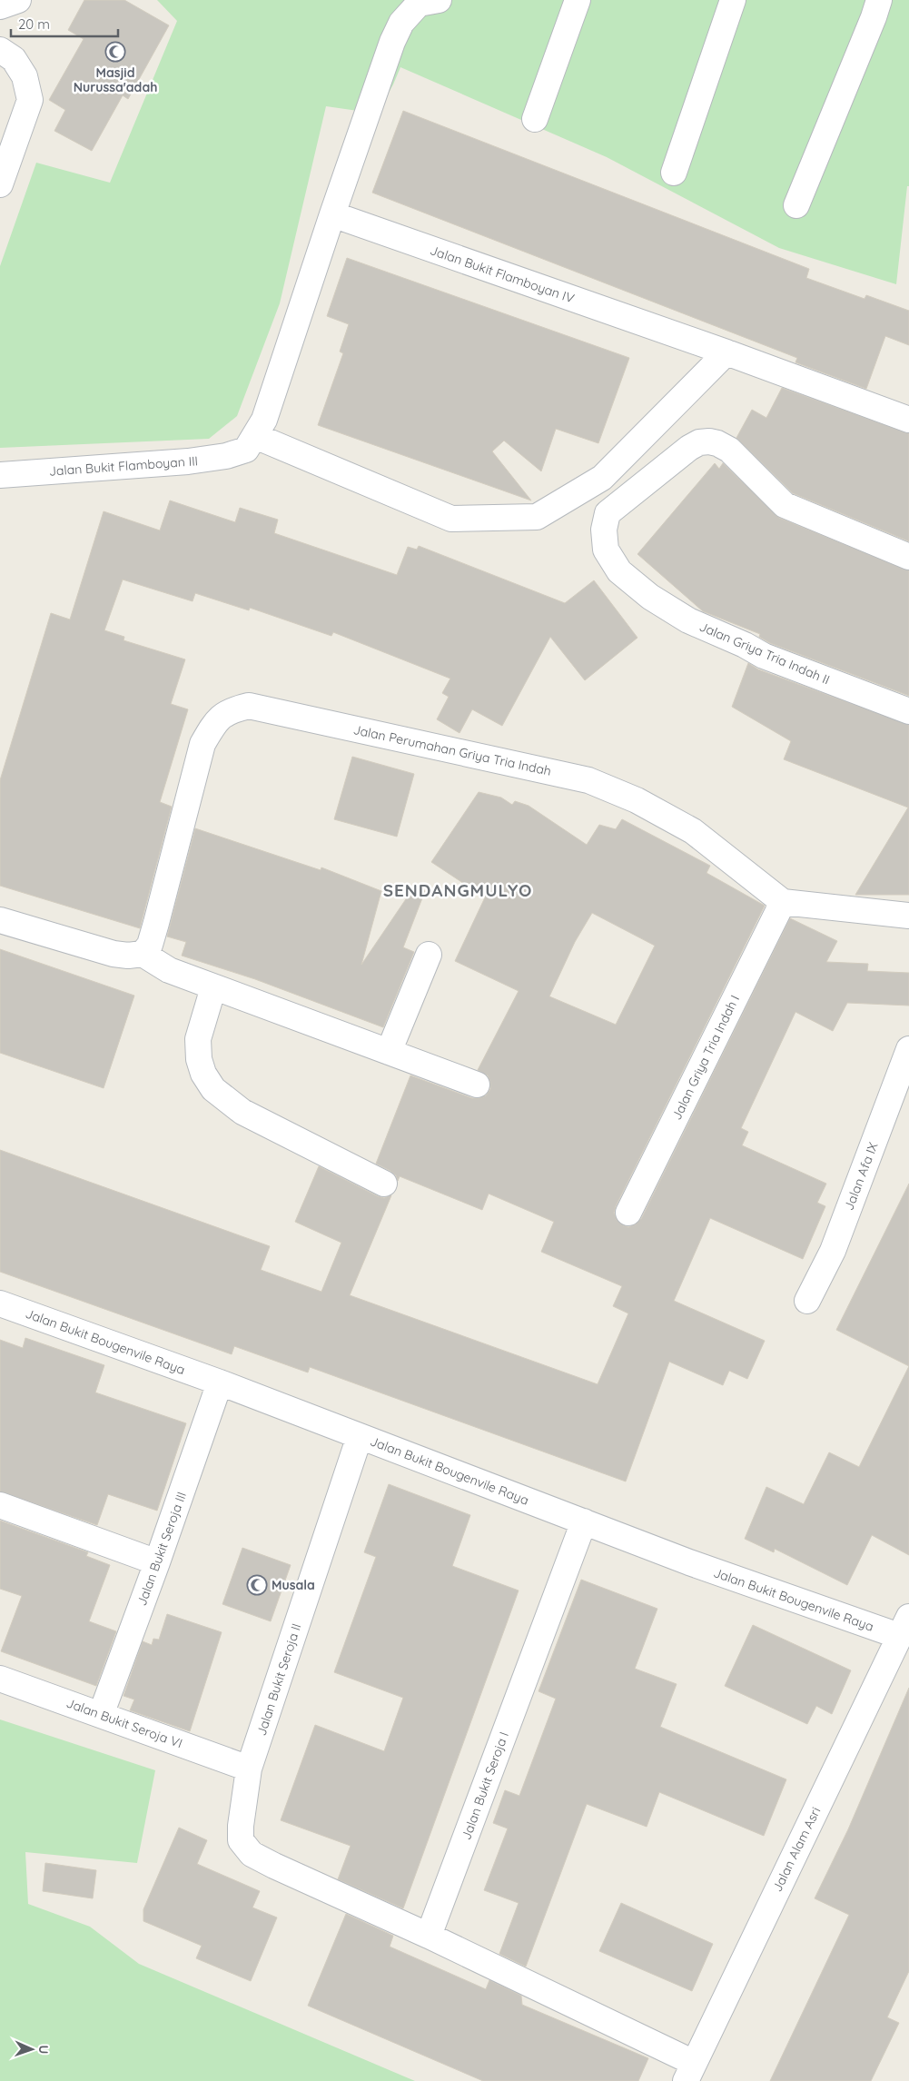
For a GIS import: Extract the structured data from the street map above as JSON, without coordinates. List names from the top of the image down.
{
  "streets": {
    "street": [
      "Jalan Bukit Flamboyan IV",
      "Jalan Bukit Flamboyan III",
      "Jalan Griya Tria Indah II",
      "Jalan Perumahan Griya Tria Indah",
      "Jalan Griya Tria Indah I",
      "Jalan Afa IX",
      "Jalan Bukit Bougenvile Raya",
      "Jalan Bukit Seroja III",
      "Jalan Bukit Seroja II",
      "Jalan Bukit Seroja VI",
      "Jalan Bukit Seroja I",
      "Jalan Alam Asri"
    ]
  },
  "crossings": [
    ["Jalan Perumahan Griya Tria Indah", "Jalan Griya Tria Indah I"],
    ["Jalan Bukit Bougenvile Raya", "Jalan Bukit Seroja III"],
    ["Jalan Bukit Bougenvile Raya", "Jalan Bukit Seroja II"],
    ["Jalan Bukit Bougenvile Raya", "Jalan Bukit Seroja I"],
    ["Jalan Bukit Bougenvile Raya", "Jalan Alam Asri"],
    ["Jalan Bukit Seroja III", "Jalan Bukit Seroja VI"],
    ["Jalan Bukit Seroja II", "Jalan Bukit Seroja VI"],
    ["Jalan Bukit Seroja II", "Jalan Bukit Seroja I"]
  ],
  "districts": ["SENDANGMULYO"],
  "places": {
    "mosque": ["Masjid Nurussa'adah", "Musala"]
  },
  "scale_bar": "20 m",
  "north": "right"
}
